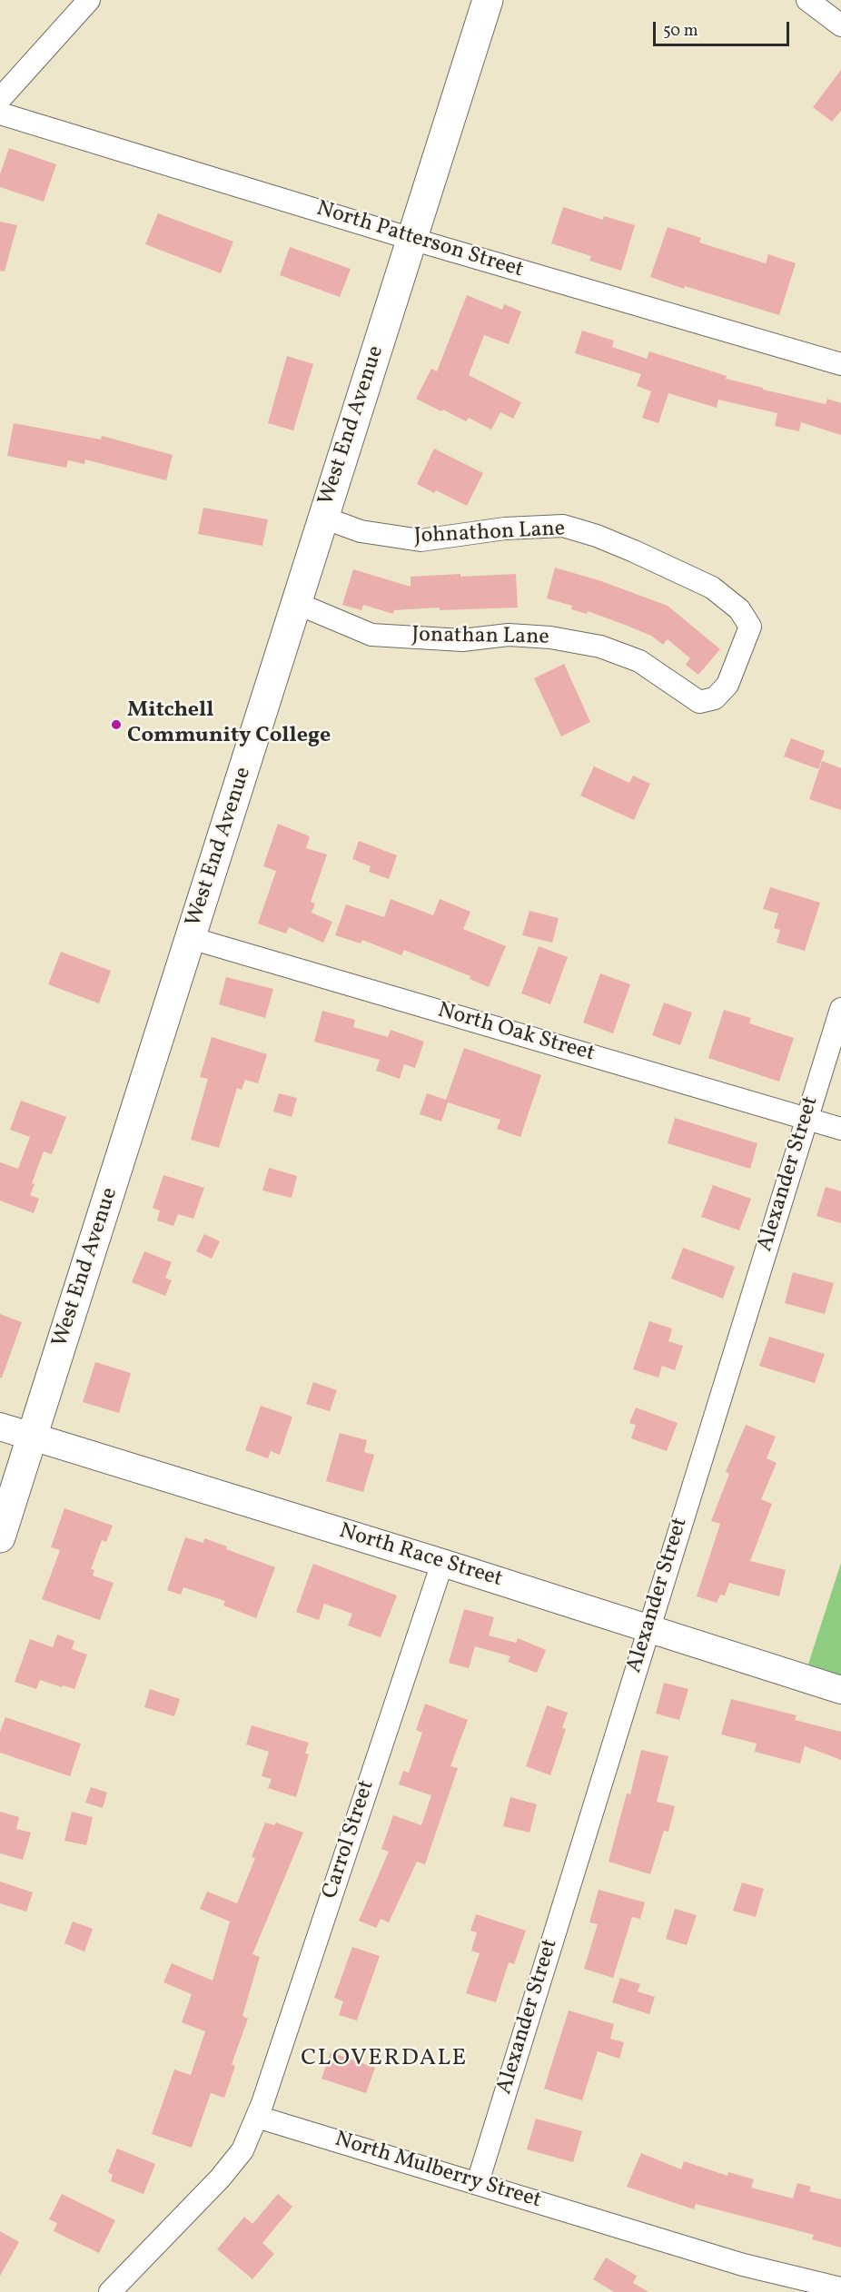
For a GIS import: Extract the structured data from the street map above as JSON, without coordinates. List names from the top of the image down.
{
  "streets": {
    "main road": ["West End Avenue"],
    "street": [
      "North Patterson Street",
      "Johnathon Lane",
      "Jonathan Lane",
      "North Oak Street",
      "Alexander Street",
      "North Race Street",
      "Carrol Street",
      "North Mulberry Street"
    ]
  },
  "crossings": [
    ["North Patterson Street", "West End Avenue"],
    ["West End Avenue", "Johnathon Lane"],
    ["West End Avenue", "Jonathan Lane"],
    ["West End Avenue", "North Oak Street"],
    ["West End Avenue", "North Race Street"],
    ["Johnathon Lane", "Jonathan Lane"],
    ["North Oak Street", "Alexander Street"],
    ["Alexander Street", "North Race Street"],
    ["Alexander Street", "North Mulberry Street"],
    ["North Race Street", "Carrol Street"],
    ["Carrol Street", "North Mulberry Street"]
  ],
  "districts": ["CLOVERDALE"],
  "places": ["Mitchell Community College"],
  "scale_bar": "50 m"
}
